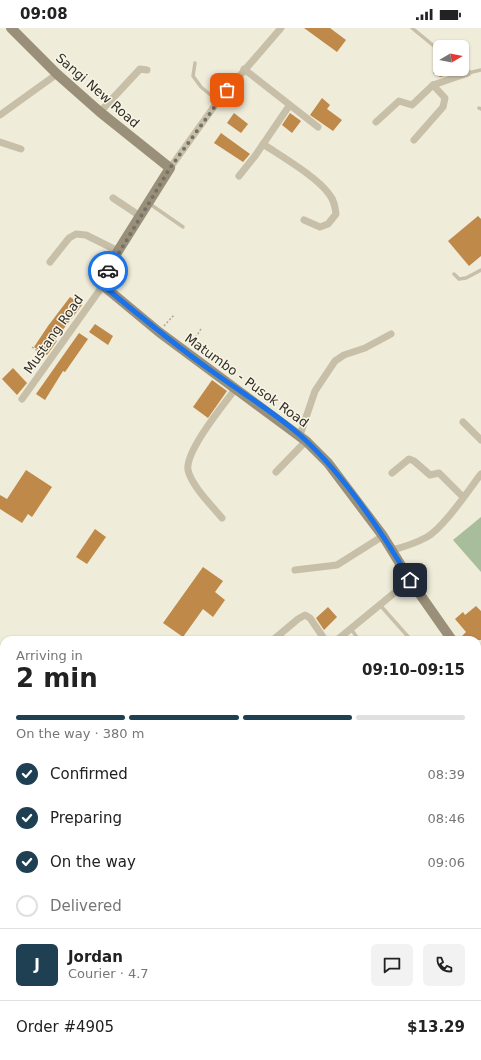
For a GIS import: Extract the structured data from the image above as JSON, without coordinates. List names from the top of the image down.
{
  "streets": {
    "street": ["Sangi New Road", "Mustang Road", "Matumbo - Pusok Road"]
  },
  "crossings": [
    ["Mustang Road", "Matumbo - Pusok Road"]
  ],
  "north": "right",
  "page": {
    "status": "09:08",
    "heading": ["2 min", "Arriving in", "09:10–09:15"],
    "panel": [
      "Jordan",
      "Courier · 4.7",
      "Order #4905",
      "$13.29"
    ],
    "bar": "On the way · 380 m",
    "list": [
      ["Confirmed", "08:39"],
      ["Preparing", "08:46"],
      ["On the way", "09:06"],
      "Delivered"
    ],
    "round": "J"
  }
}
